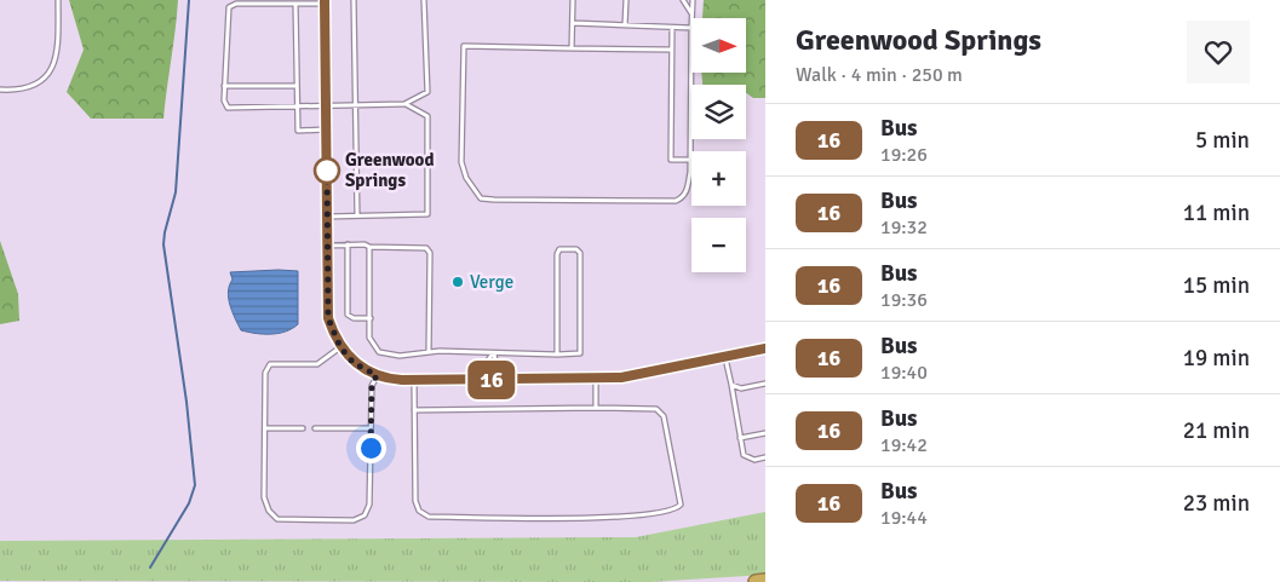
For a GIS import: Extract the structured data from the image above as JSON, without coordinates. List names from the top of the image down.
{
  "places": ["Greenwood Springs", "Verge"],
  "lines": ["bus line 16"],
  "north": "right",
  "page": {
    "on_map": "16",
    "heading": ["Greenwood Springs", "Walk · 4 min · 250 m"],
    "map_buttons": ["+", "−"],
    "list": [
      {
        "mark": "16",
        "name": "Bus",
        "note": "19:26",
        "value": "5 min"
      },
      {
        "mark": "16",
        "name": "Bus",
        "note": "19:32",
        "value": "11 min"
      },
      {
        "mark": "16",
        "name": "Bus",
        "note": "19:36",
        "value": "15 min"
      },
      {
        "mark": "16",
        "name": "Bus",
        "note": "19:40",
        "value": "19 min"
      },
      {
        "mark": "16",
        "name": "Bus",
        "note": "19:42",
        "value": "21 min"
      },
      {
        "mark": "16",
        "name": "Bus",
        "note": "19:44",
        "value": "23 min"
      }
    ]
  }
}
